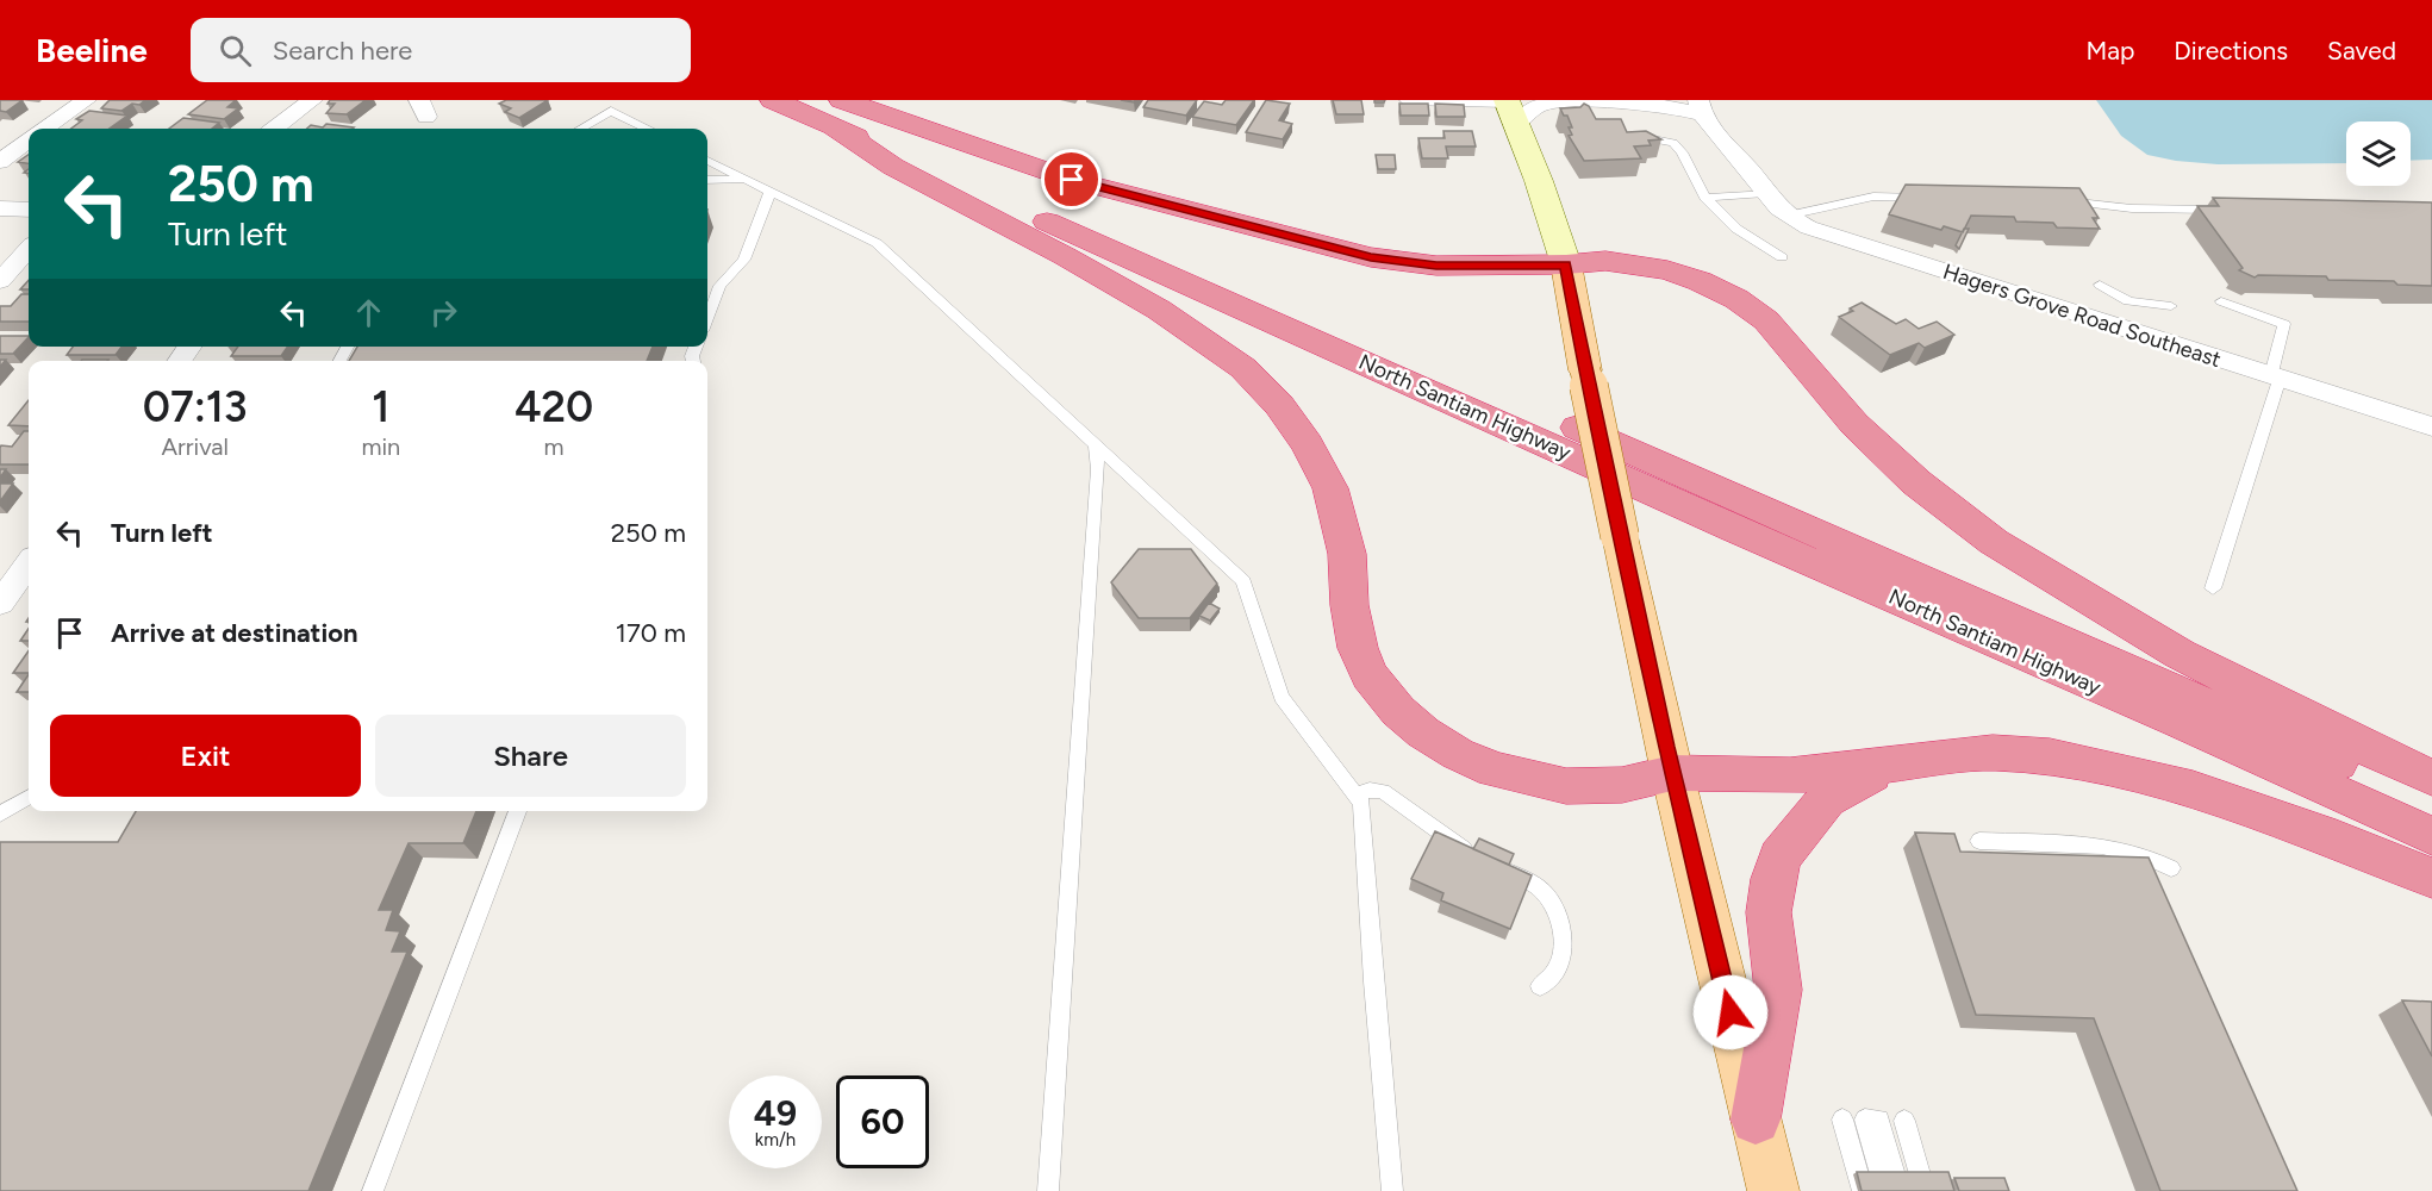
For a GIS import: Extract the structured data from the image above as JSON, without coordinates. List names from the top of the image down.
{
  "streets": {
    "highway": ["North Santiam Highway"],
    "street": ["Hagers Grove Road Southeast"]
  },
  "page": {
    "header": "Beeline",
    "search": "Search here",
    "nav": ["Map", "Directions", "Saved"],
    "turn": ["250 m", "Turn left"],
    "eta": [
      "07:13",
      "Arrival",
      "1",
      "min",
      "420",
      "m"
    ],
    "list": [
      {
        "name": "Turn left",
        "value": "250 m"
      },
      {
        "name": "Arrive at destination",
        "value": "170 m"
      }
    ],
    "buttons": ["Exit", "Share"],
    "speed": "49 km/h",
    "limit": "60"
  }
}
